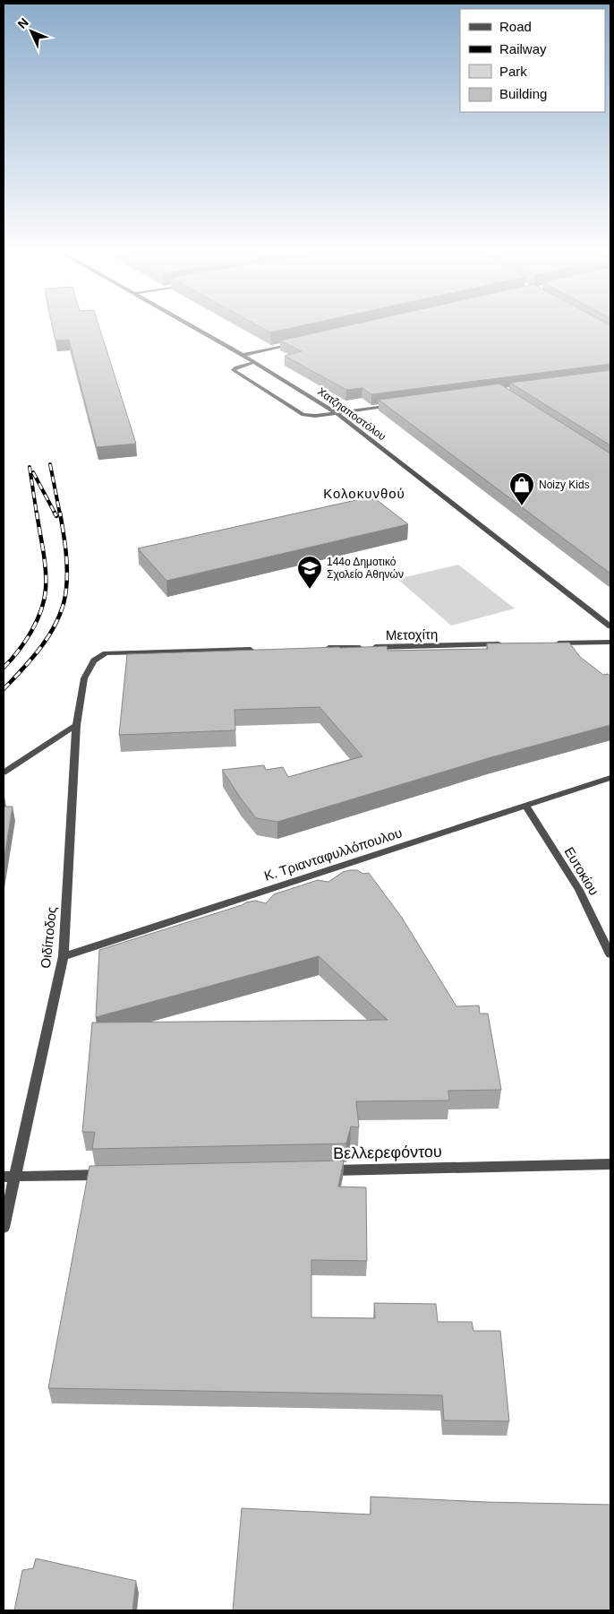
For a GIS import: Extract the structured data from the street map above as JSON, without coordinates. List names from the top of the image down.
{
  "streets": {
    "street": [
      "Χατζηαποστόλου",
      "Μετοχίτη",
      "Κ. Τριανταφυλλόπουλου",
      "Ευτοκίου",
      "Οιδίποδος",
      "Βελλερεφόντου"
    ]
  },
  "crossings": [
    ["Κ. Τριανταφυλλόπουλου", "Ευτοκίου"],
    ["Κ. Τριανταφυλλόπουλου", "Οιδίποδος"]
  ],
  "districts": ["Κολοκυνθού"],
  "places": {
    "shop": ["Noizy Kids"],
    "school or university": ["144ο Δημοτικό Σχολείο Αθηνών"]
  },
  "legend": [
    "Road",
    "Railway",
    "Park",
    "Building"
  ],
  "north": "top left"
}
